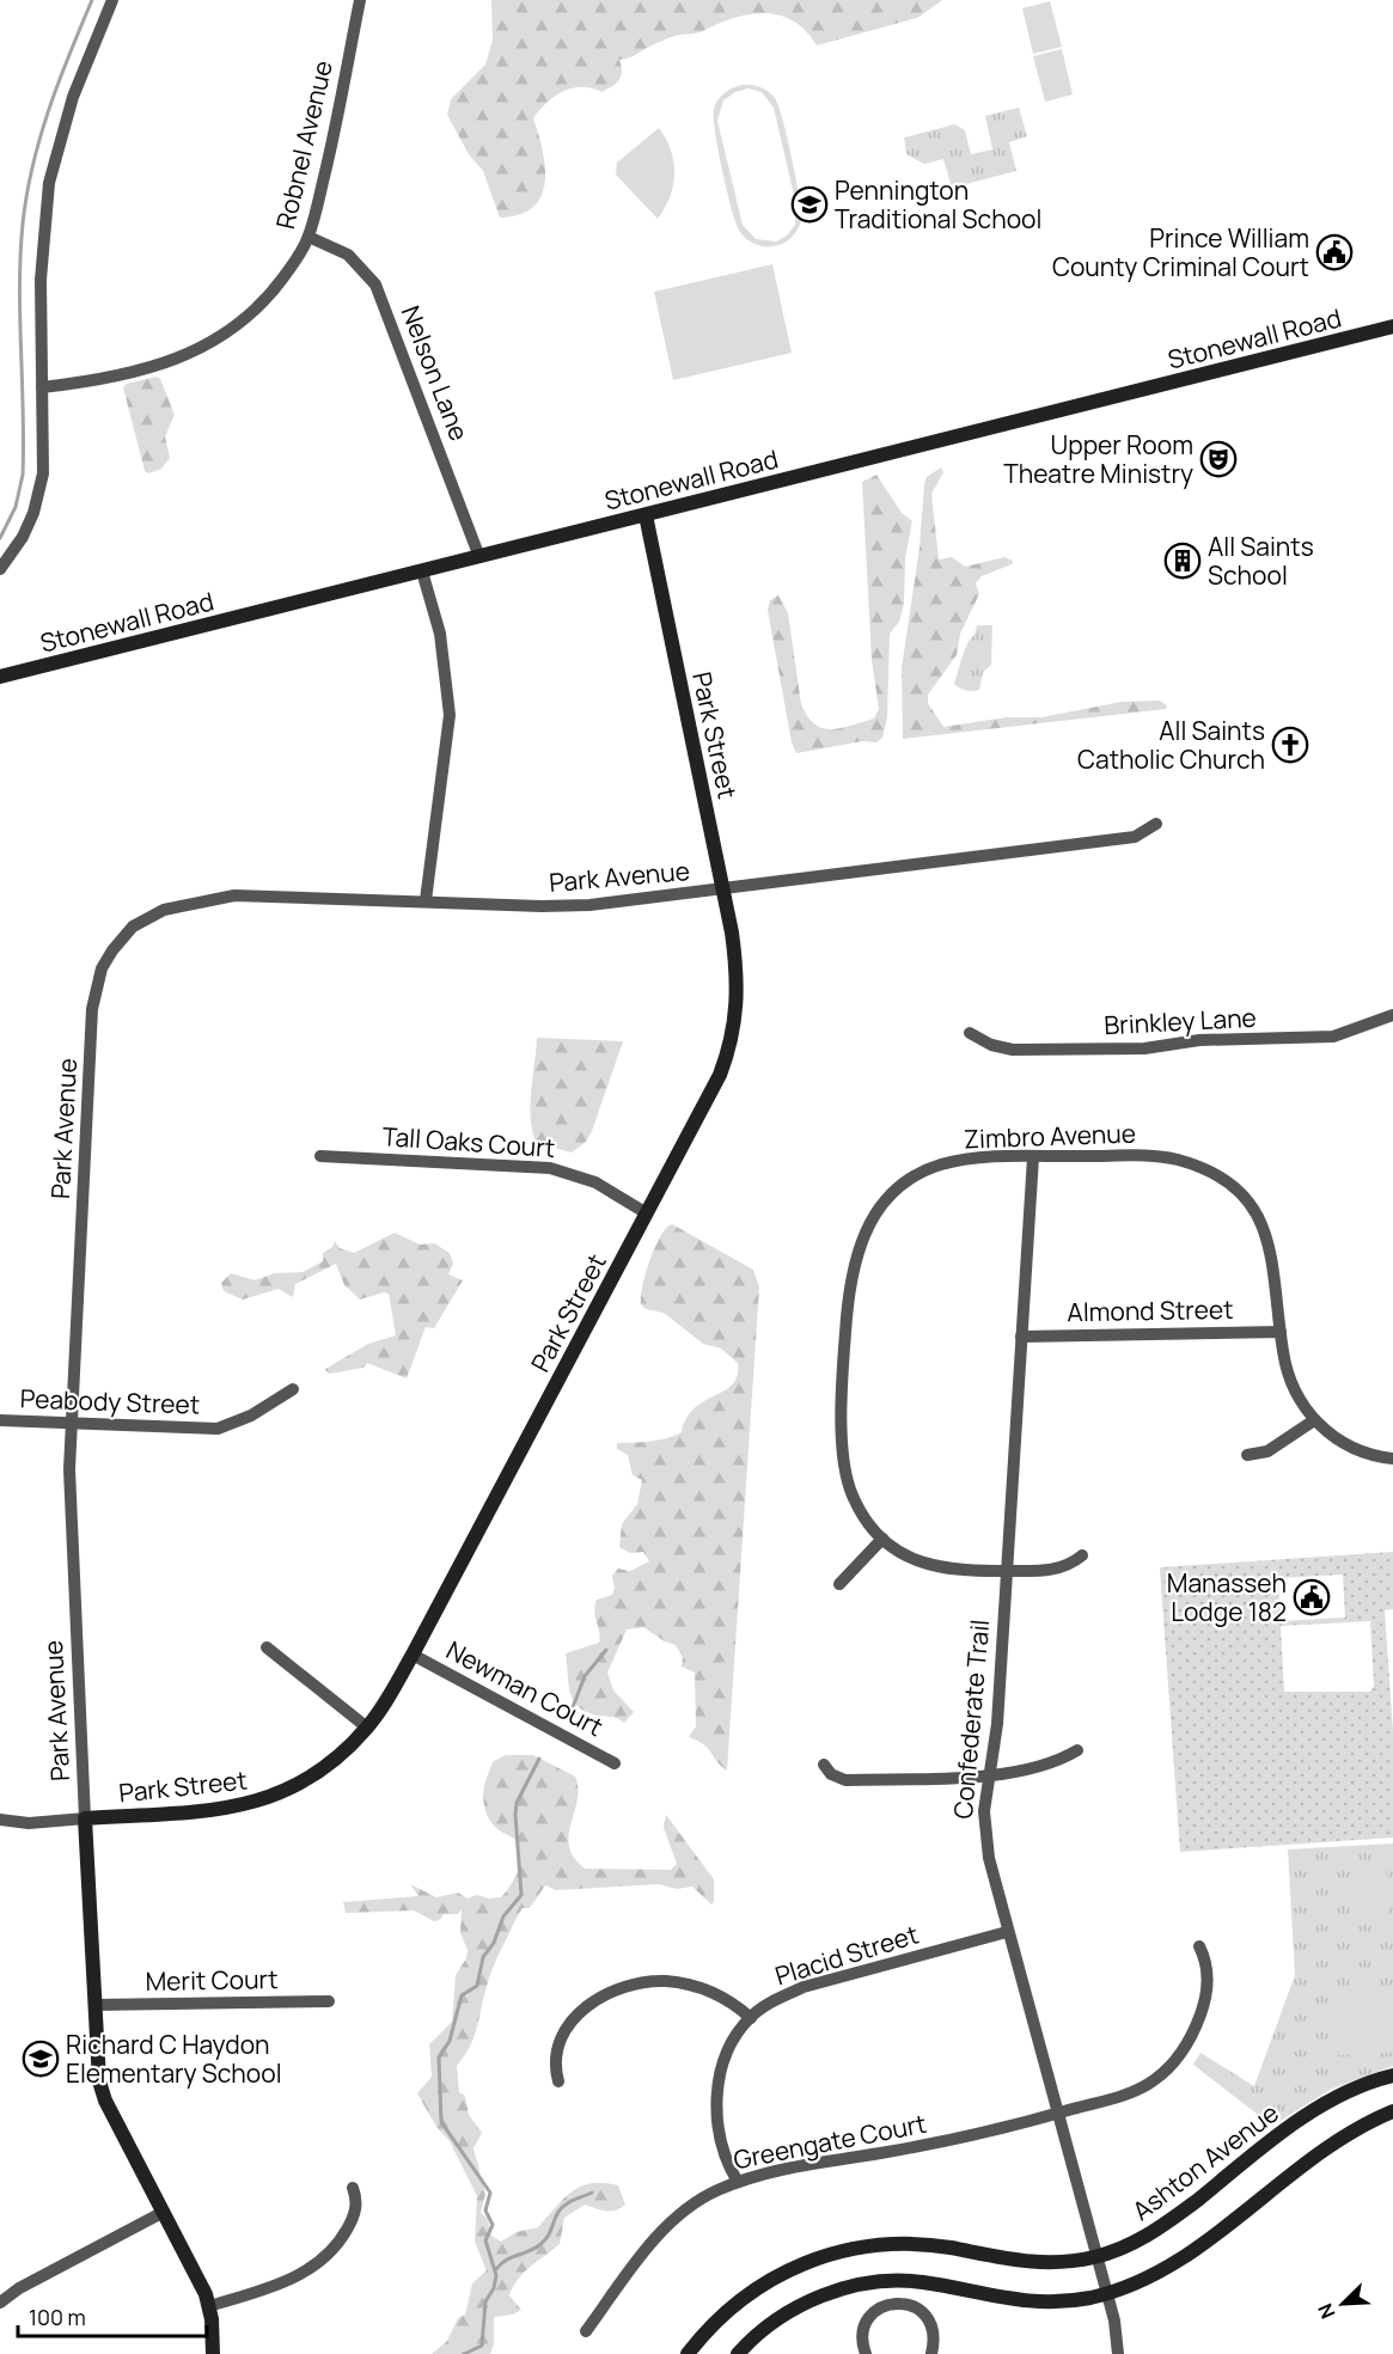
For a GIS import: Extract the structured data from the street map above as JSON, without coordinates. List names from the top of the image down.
{
  "streets": {
    "street": [
      "Robnel Avenue",
      "Stonewall Road",
      "Nelson Lane",
      "Park Street",
      "Park Avenue",
      "Brinkley Lane",
      "Zimbro Avenue",
      "Tall Oaks Court",
      "Almond Street",
      "Peabody Street",
      "Newman Court",
      "Confederate Trail",
      "Placid Street",
      "Merit Court",
      "Greengate Court",
      "Ashton Avenue"
    ]
  },
  "crossings": [
    ["Robnel Avenue", "Nelson Lane"],
    ["Stonewall Road", "Nelson Lane"],
    ["Stonewall Road", "Park Street"],
    ["Park Street", "Park Avenue"],
    ["Park Street", "Tall Oaks Court"],
    ["Park Street", "Newman Court"],
    ["Park Avenue", "Peabody Street"],
    ["Park Avenue", "Merit Court"],
    ["Zimbro Avenue", "Almond Street"],
    ["Zimbro Avenue", "Confederate Trail"],
    ["Almond Street", "Confederate Trail"],
    ["Confederate Trail", "Placid Street"],
    ["Confederate Trail", "Greengate Court"],
    ["Confederate Trail", "Ashton Avenue"],
    ["Placid Street", "Greengate Court"]
  ],
  "places": {
    "school or university": ["Pennington Traditional School", "Richard C Haydon Elementary School"],
    "public building": ["Prince William County Criminal Court", "Manasseh Lodge 182"],
    "theatre": ["Upper Room Theatre Ministry"],
    "building": ["All Saints School"],
    "church": ["All Saints Catholic Church"]
  },
  "scale_bar": "100 m",
  "north": "bottom left"
}
